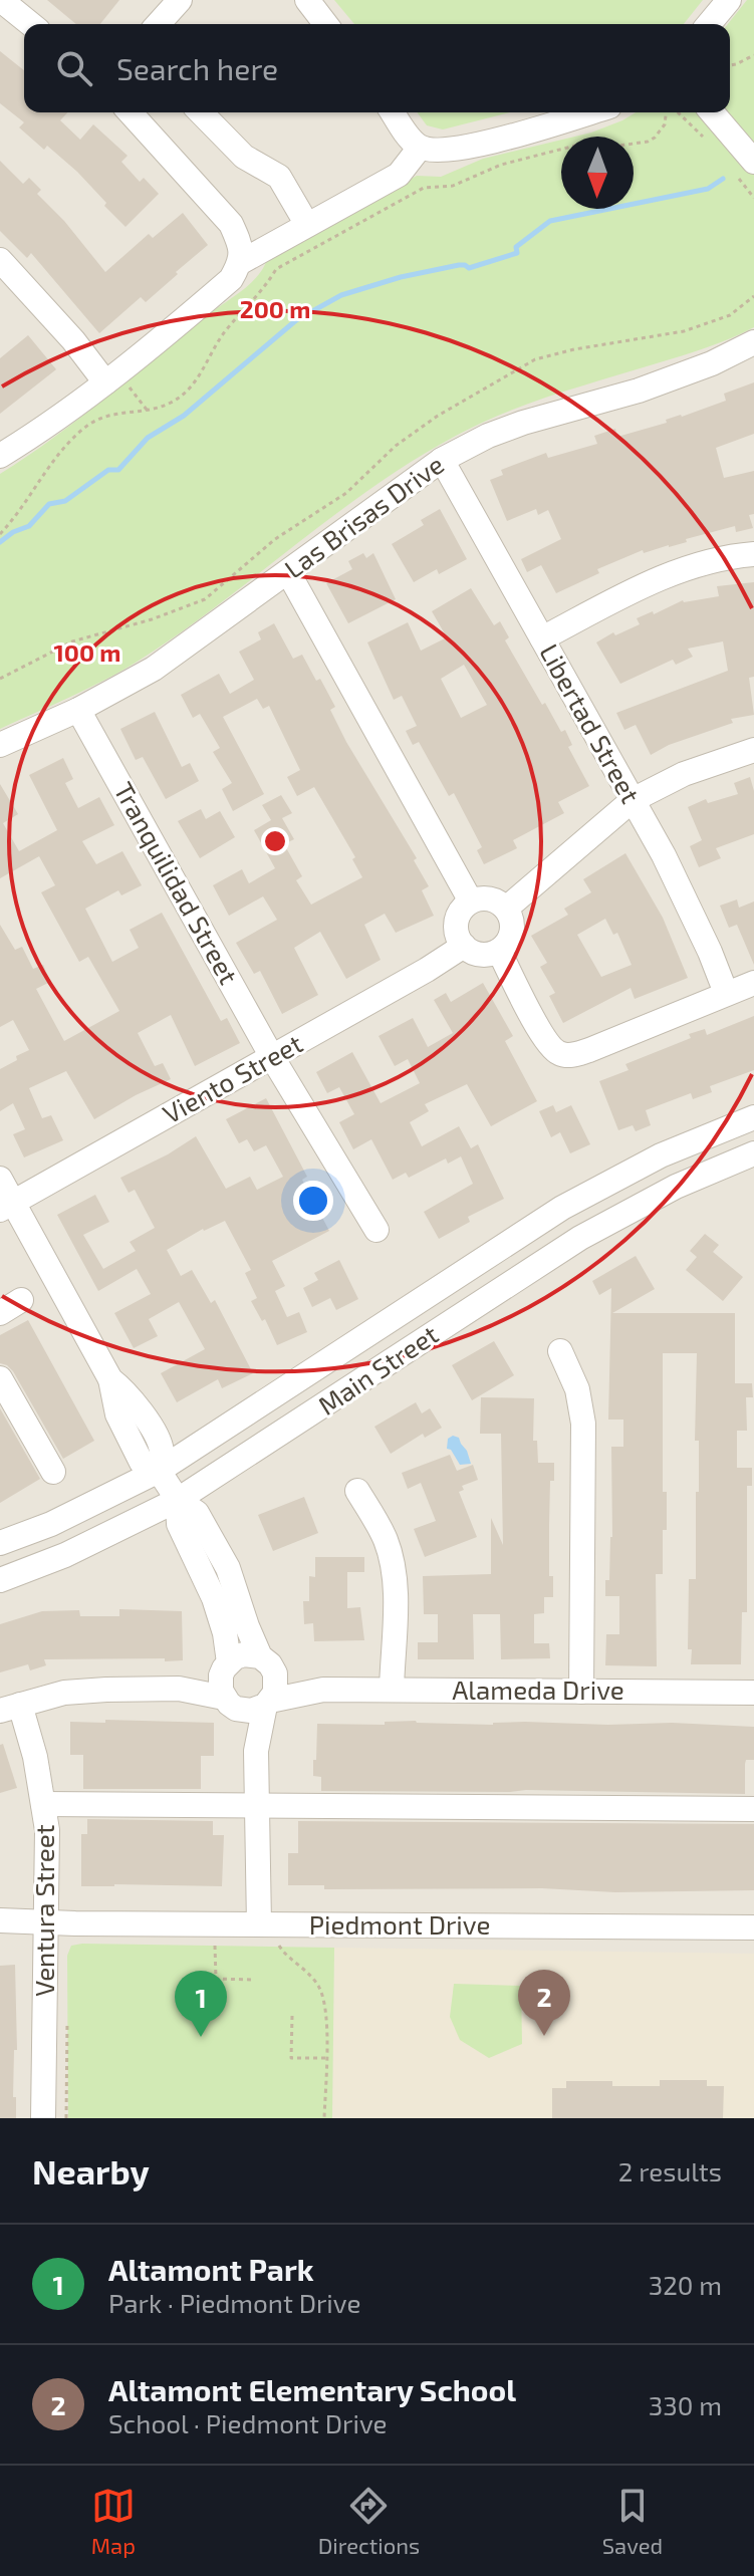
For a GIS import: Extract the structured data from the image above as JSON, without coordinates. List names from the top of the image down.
{
  "streets": {
    "street": [
      "Las Brisas Drive",
      "Libertad Street",
      "Tranquilidad Street",
      "Viento Street",
      "Main Street",
      "Alameda Drive",
      "Ventura Street",
      "Piedmont Drive"
    ]
  },
  "crossings": [
    ["Las Brisas Drive", "Libertad Street"],
    ["Las Brisas Drive", "Tranquilidad Street"],
    ["Tranquilidad Street", "Viento Street"],
    ["Ventura Street", "Piedmont Drive"]
  ],
  "north": "bottom",
  "page": {
    "search": "Search here",
    "pins": ["2", "1"],
    "heading": ["Nearby", "2 results"],
    "list": [
      {
        "mark": "1",
        "name": "Altamont Park",
        "note": "Park · Piedmont Drive",
        "value": "320 m"
      },
      {
        "mark": "2",
        "name": "Altamont Elementary School",
        "note": "School · Piedmont Drive",
        "value": "330 m"
      }
    ],
    "nav": ["Map", "Directions", "Saved"]
  },
  "rings": ["200 m", "100 m"]
}
